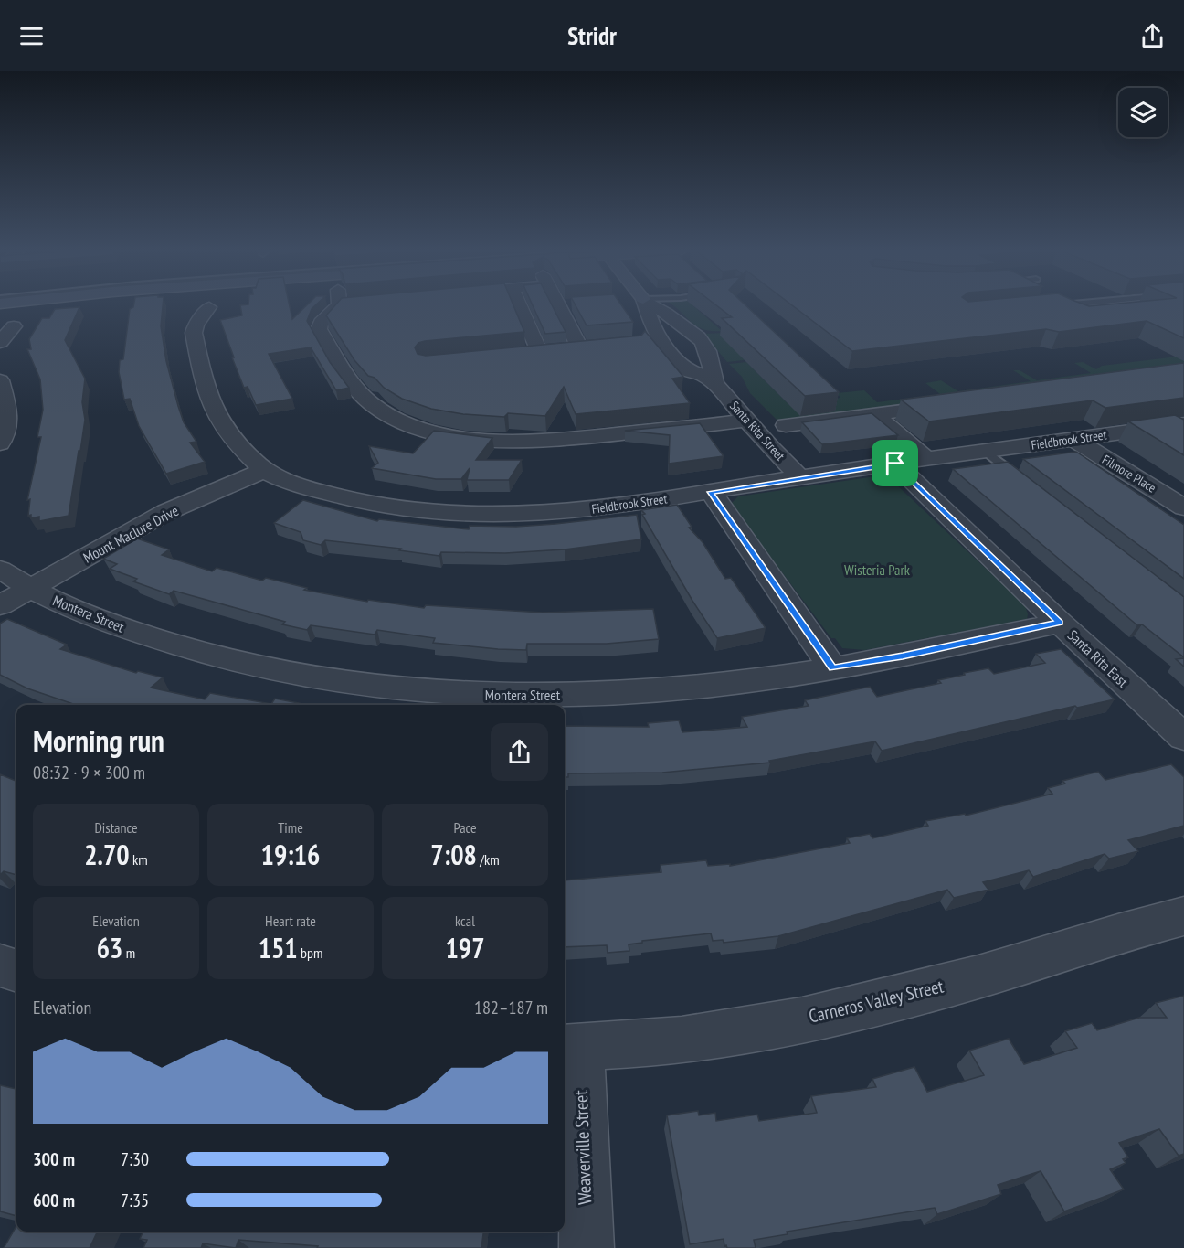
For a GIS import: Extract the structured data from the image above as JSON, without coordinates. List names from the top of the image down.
{
  "streets": {
    "street": [
      "Santa Rita Street",
      "Fieldbrook Street",
      "Filmore Place",
      "Mount Maclure Drive",
      "Montera Street",
      "Santa Rita East",
      "Carneros Valley Street",
      "Weaverville Street"
    ]
  },
  "crossings": [
    ["Santa Rita Street", "Fieldbrook Street"],
    ["Fieldbrook Street", "Filmore Place"],
    ["Fieldbrook Street", "Mount Maclure Drive"],
    ["Fieldbrook Street", "Santa Rita East"],
    ["Mount Maclure Drive", "Montera Street"],
    ["Montera Street", "Santa Rita East"],
    ["Carneros Valley Street", "Weaverville Street"]
  ],
  "parks": ["Wisteria Park"],
  "page": {
    "header": "Stridr",
    "heading": ["Morning run", "08:32 · 9 × 300 m"],
    "stats": [
      ["Distance", "2.70 km"],
      ["Time", "19:16"],
      ["Pace", "7:08 /km"],
      ["Elevation", "63 m"],
      ["Heart rate", "151 bpm"],
      ["kcal", "197"]
    ],
    "chart": ["Elevation", "182–187 m"],
    "list": [
      {
        "name": "300 m",
        "note": "7:30"
      },
      {
        "name": "600 m",
        "note": "7:35"
      }
    ]
  }
}
